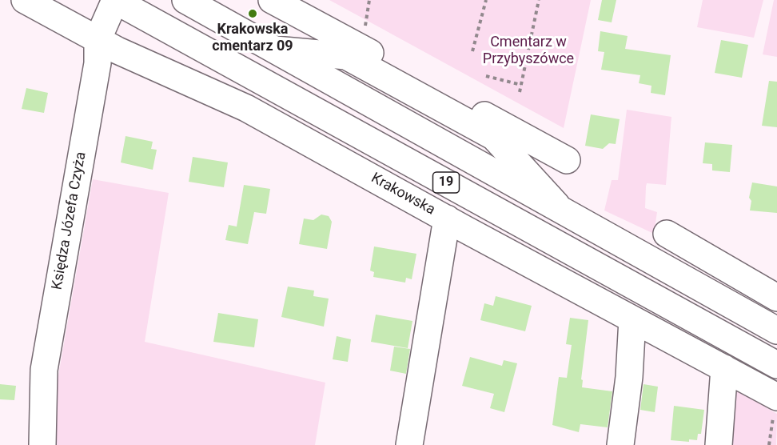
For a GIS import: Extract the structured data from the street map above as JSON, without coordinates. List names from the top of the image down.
{
  "streets": {
    "street": ["19", "Krakowska", "Księdza Józefa Czyża"]
  },
  "crossings": [
    ["19", "Księdza Józefa Czyża"],
    ["Krakowska", "Księdza Józefa Czyża"]
  ],
  "parks": ["Cmentarz w Przybyszówce"],
  "places": ["Krakowska cmentarz 09"]
}
